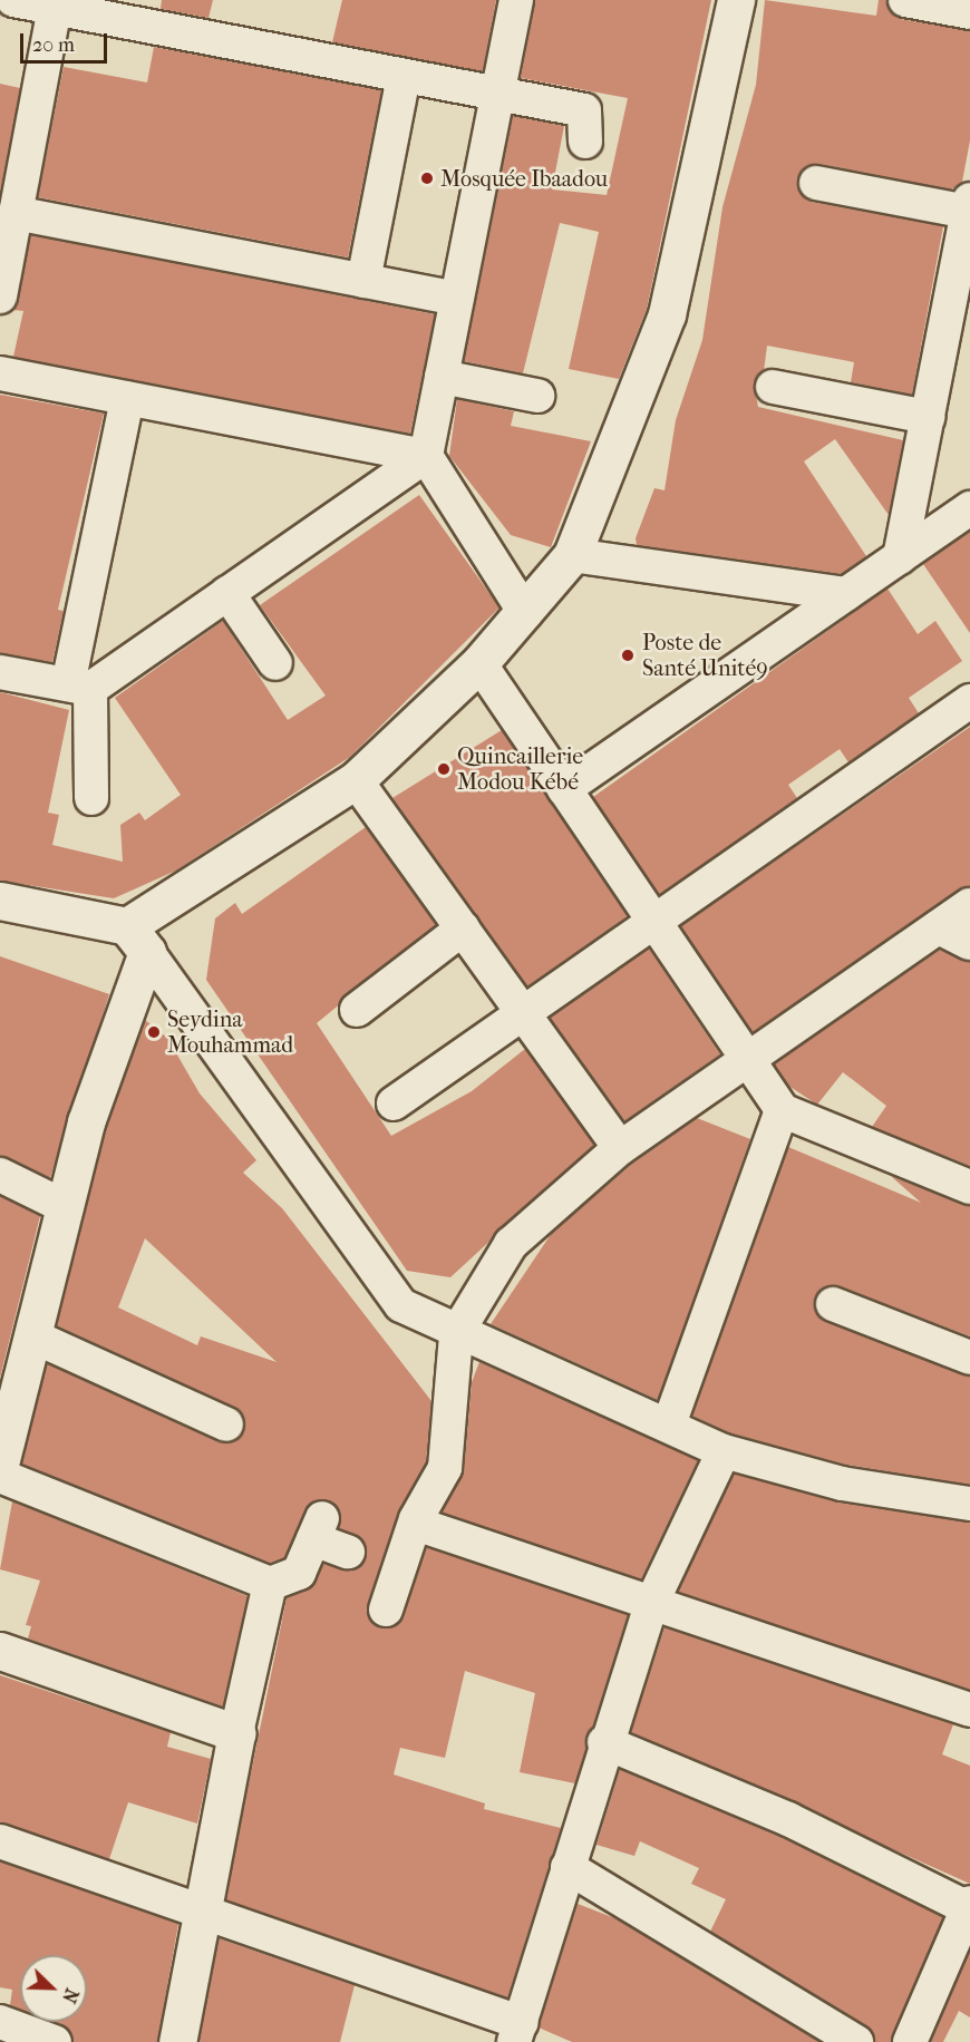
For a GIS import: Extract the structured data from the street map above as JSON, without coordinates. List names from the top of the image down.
{
  "places": [
    "Mosquée Ibaadou",
    "Poste de Santé Unité9",
    "Quincaillerie Modou Kébé",
    "Seydina Mouhammad"
  ],
  "scale_bar": "20 m",
  "north": "bottom right"
}
